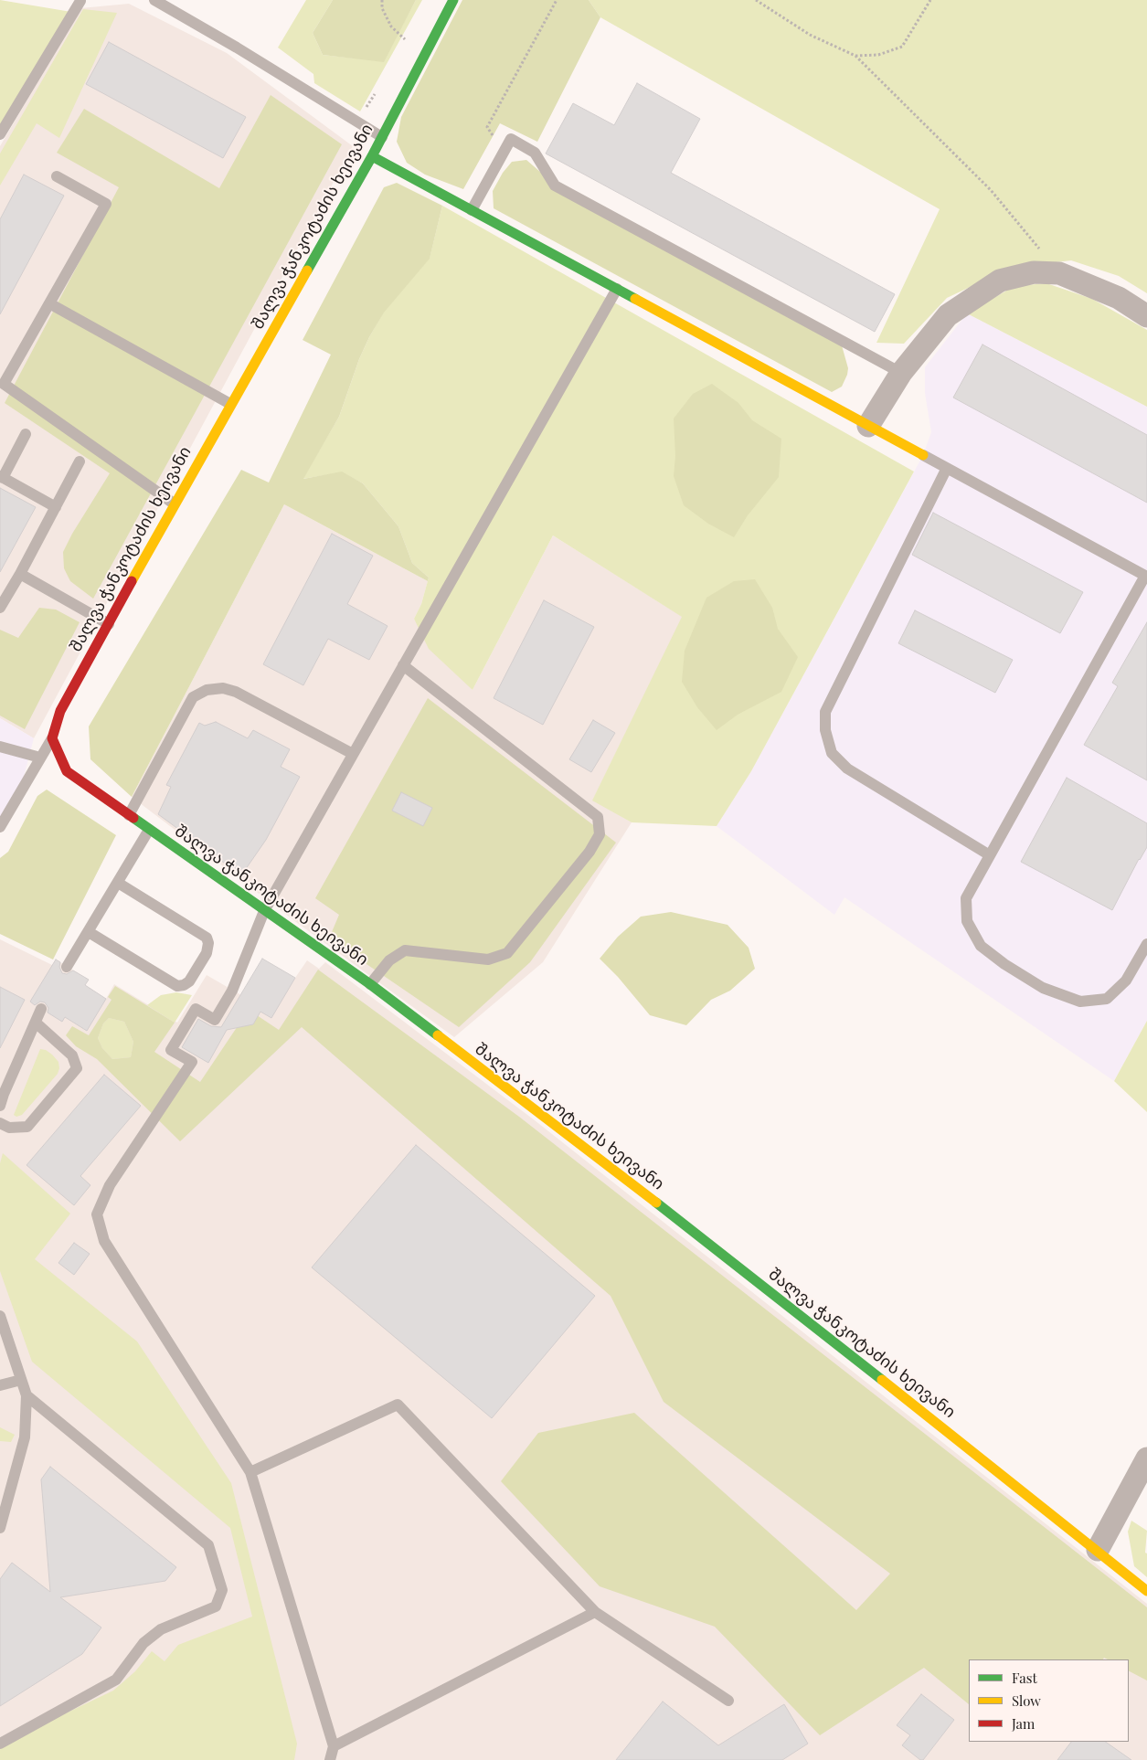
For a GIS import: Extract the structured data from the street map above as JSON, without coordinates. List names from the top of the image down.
{
  "streets": {
    "street": ["შალვა ჭანკოტაძის ხეივანი"]
  },
  "legend": ["Fast", "Slow", "Jam"]
}
